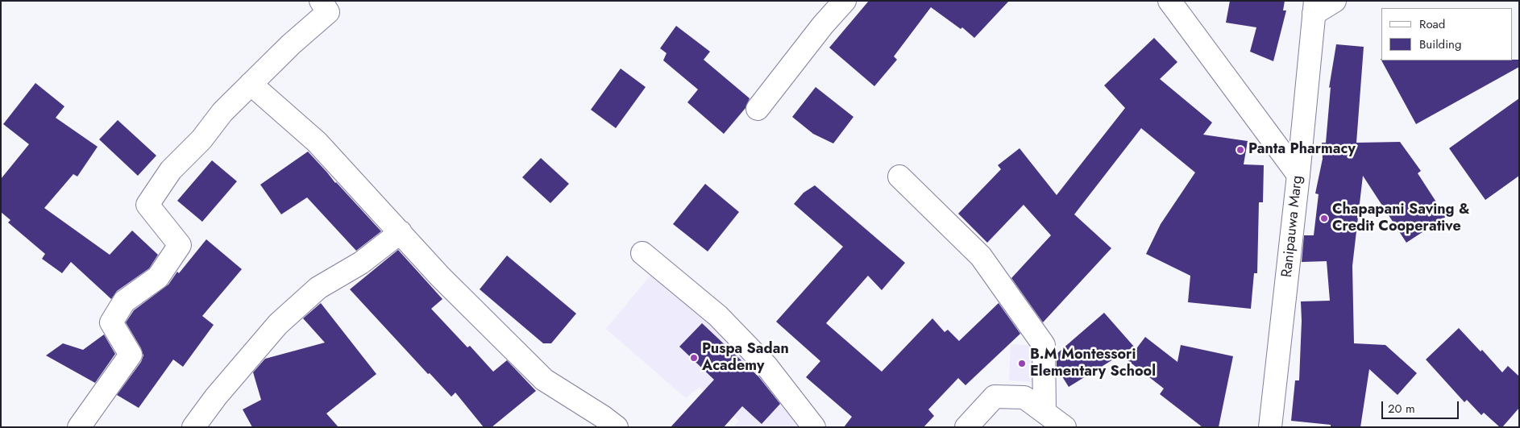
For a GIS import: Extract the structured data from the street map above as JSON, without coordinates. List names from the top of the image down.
{
  "streets": {
    "street": ["Ranipauwa Marg"]
  },
  "places": [
    "Panta Pharmacy",
    "Chapapani Saving & Credit Cooperative",
    "Puspa Sadan Academy",
    "B.M Montessori Elementary School"
  ],
  "legend": ["Road", "Building"],
  "scale_bar": "20 m"
}
